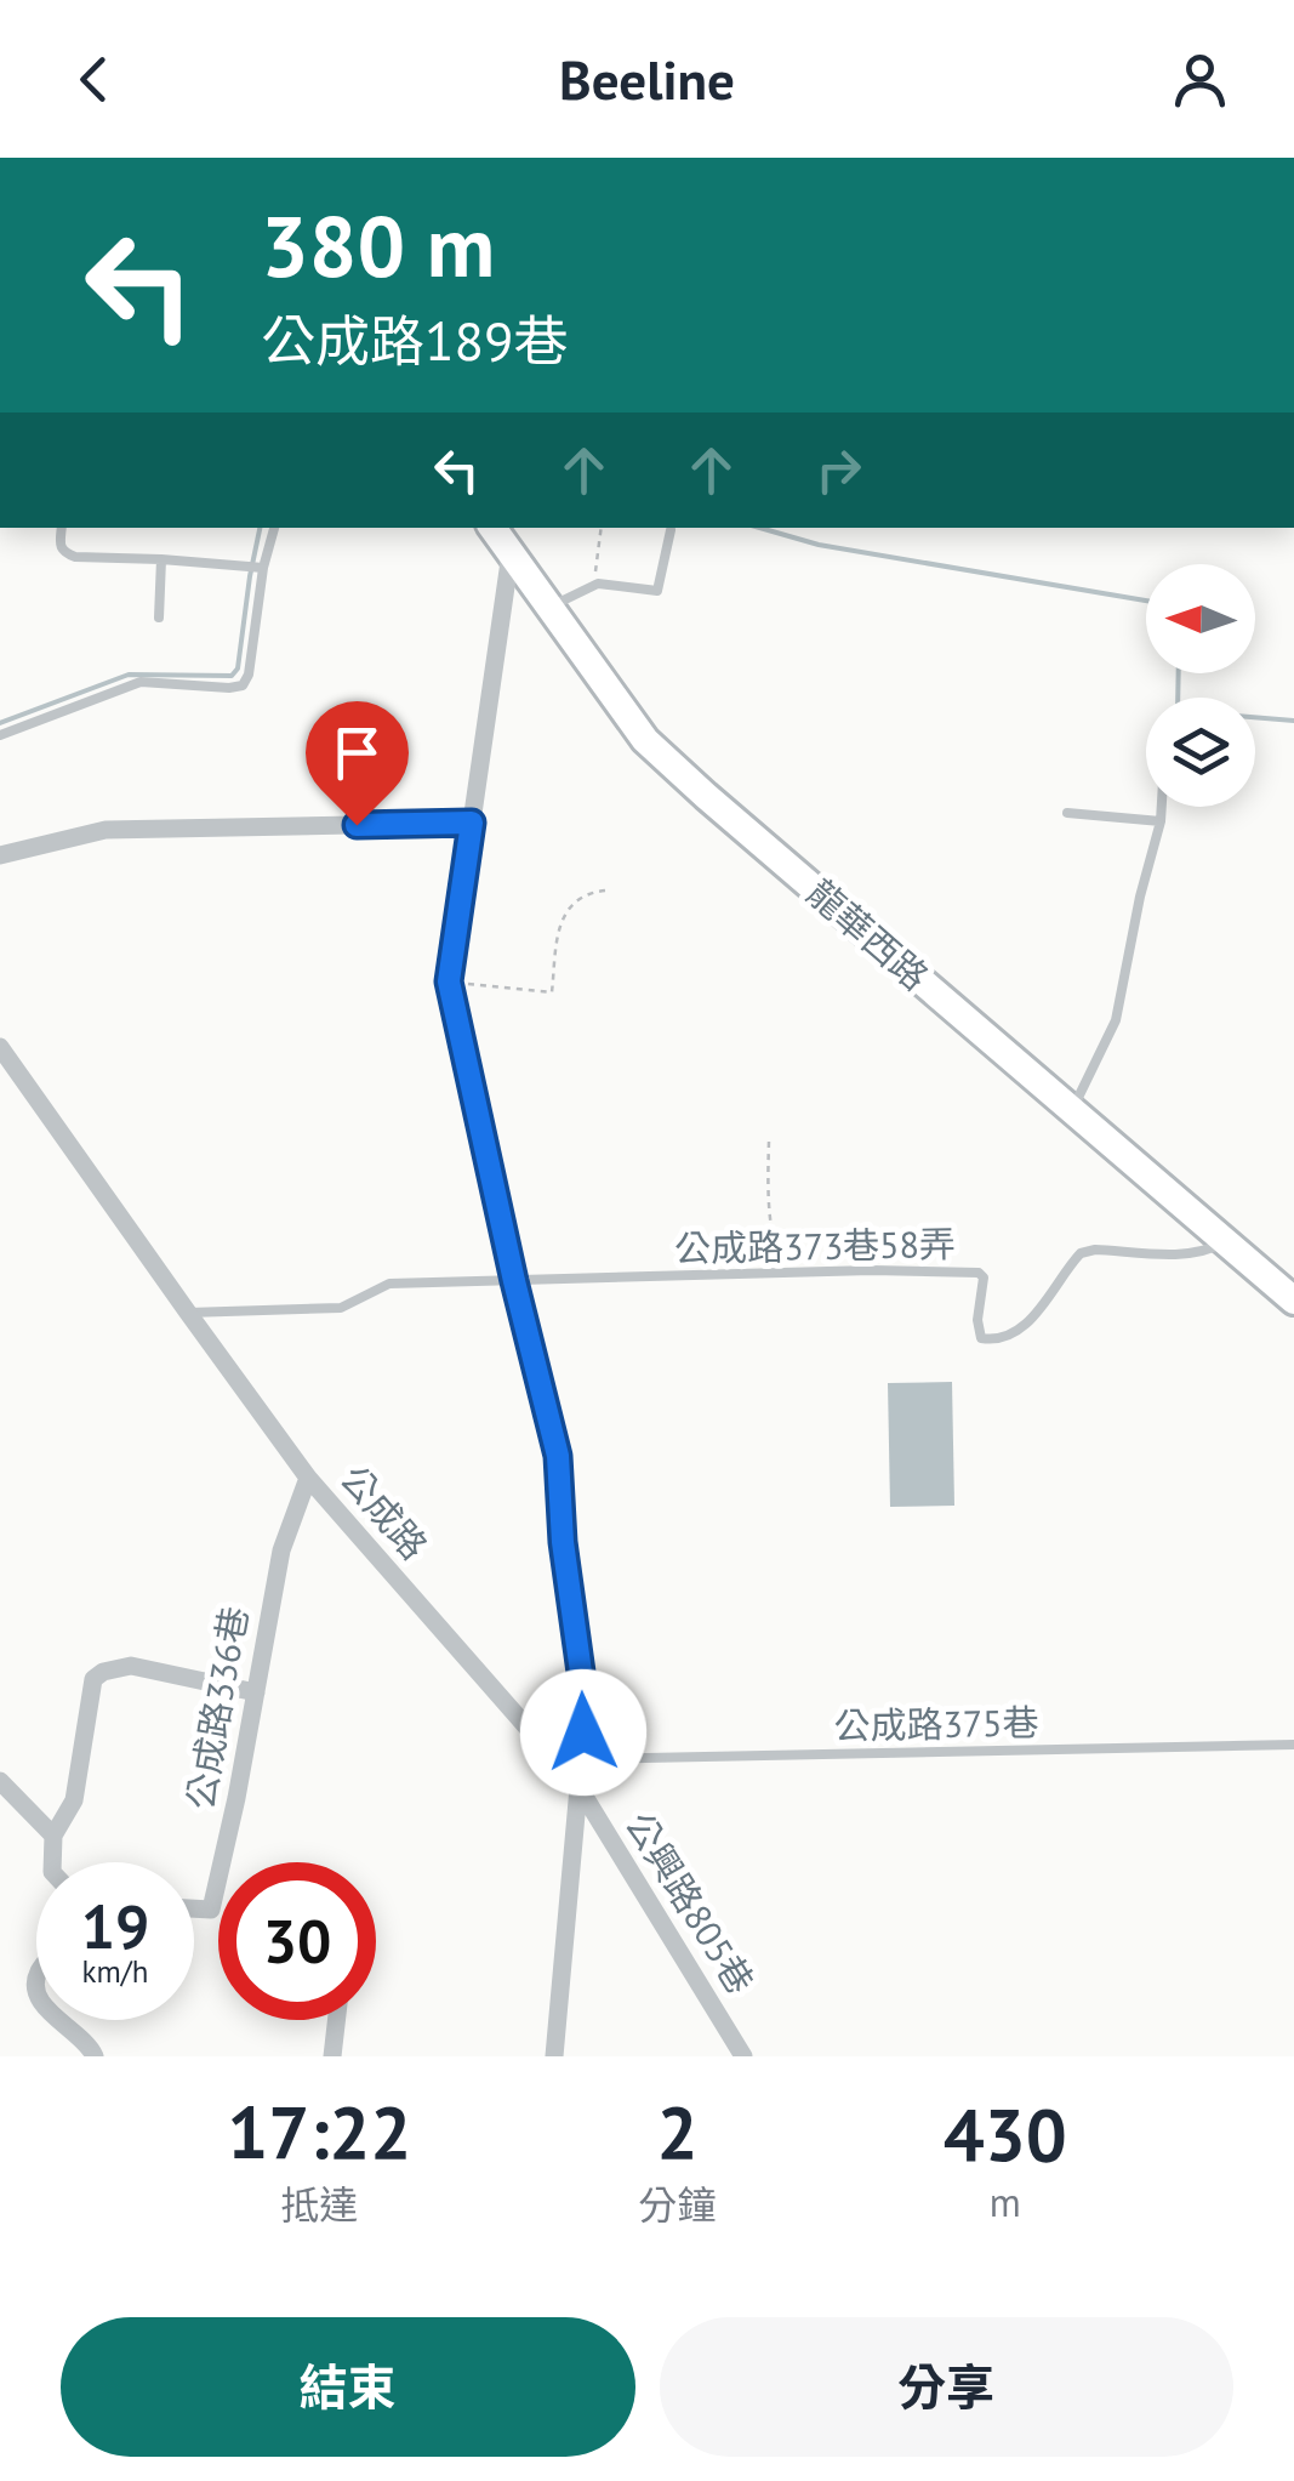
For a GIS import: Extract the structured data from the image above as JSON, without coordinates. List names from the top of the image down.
{
  "streets": {
    "street": [
      "龍華西路",
      "公成路",
      "公成路336巷",
      "公興路805巷"
    ],
    "lane": ["公成路373巷58弄", "公成路375巷"]
  },
  "crossings": [
    ["龍華西路", "公成路373巷58弄"],
    ["公成路373巷58弄", "公成路"],
    ["公成路", "公成路336巷"],
    ["公成路", "公興路805巷"]
  ],
  "north": "left",
  "page": {
    "header": "Beeline",
    "turn": ["380 m", "公成路189巷"],
    "speed": "19 km/h",
    "limit": "30",
    "eta": [
      "17:22",
      "抵達",
      "2",
      "分鐘",
      "430",
      "m"
    ],
    "buttons": ["結束", "分享"]
  }
}
